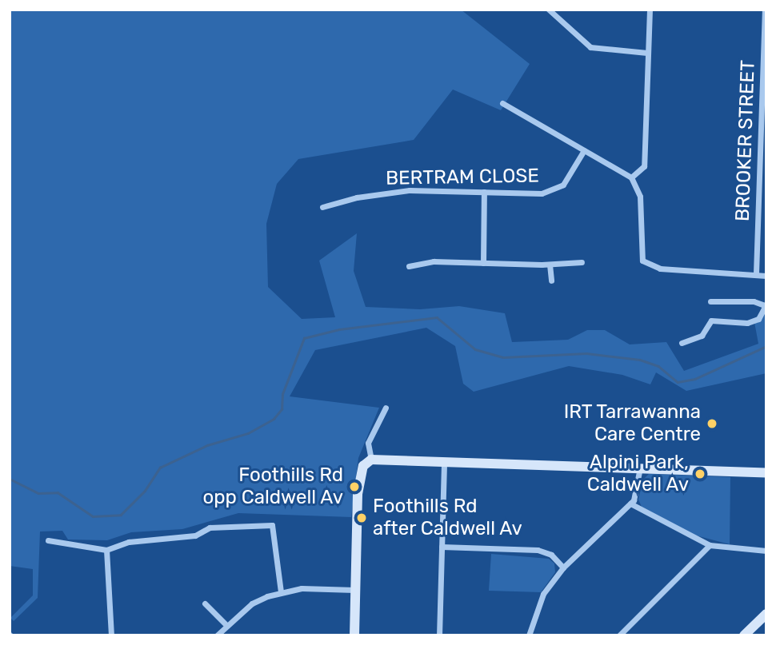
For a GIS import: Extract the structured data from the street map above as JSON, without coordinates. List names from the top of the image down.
{
  "streets": {
    "street": ["BROOKER STREET", "BERTRAM CLOSE"]
  },
  "places": [
    "IRT Tarrawanna Care Centre",
    "Alpini Park, Caldwell Av",
    "Foothills Rd opp Caldwell Av",
    "Foothills Rd after Caldwell Av"
  ]
}
